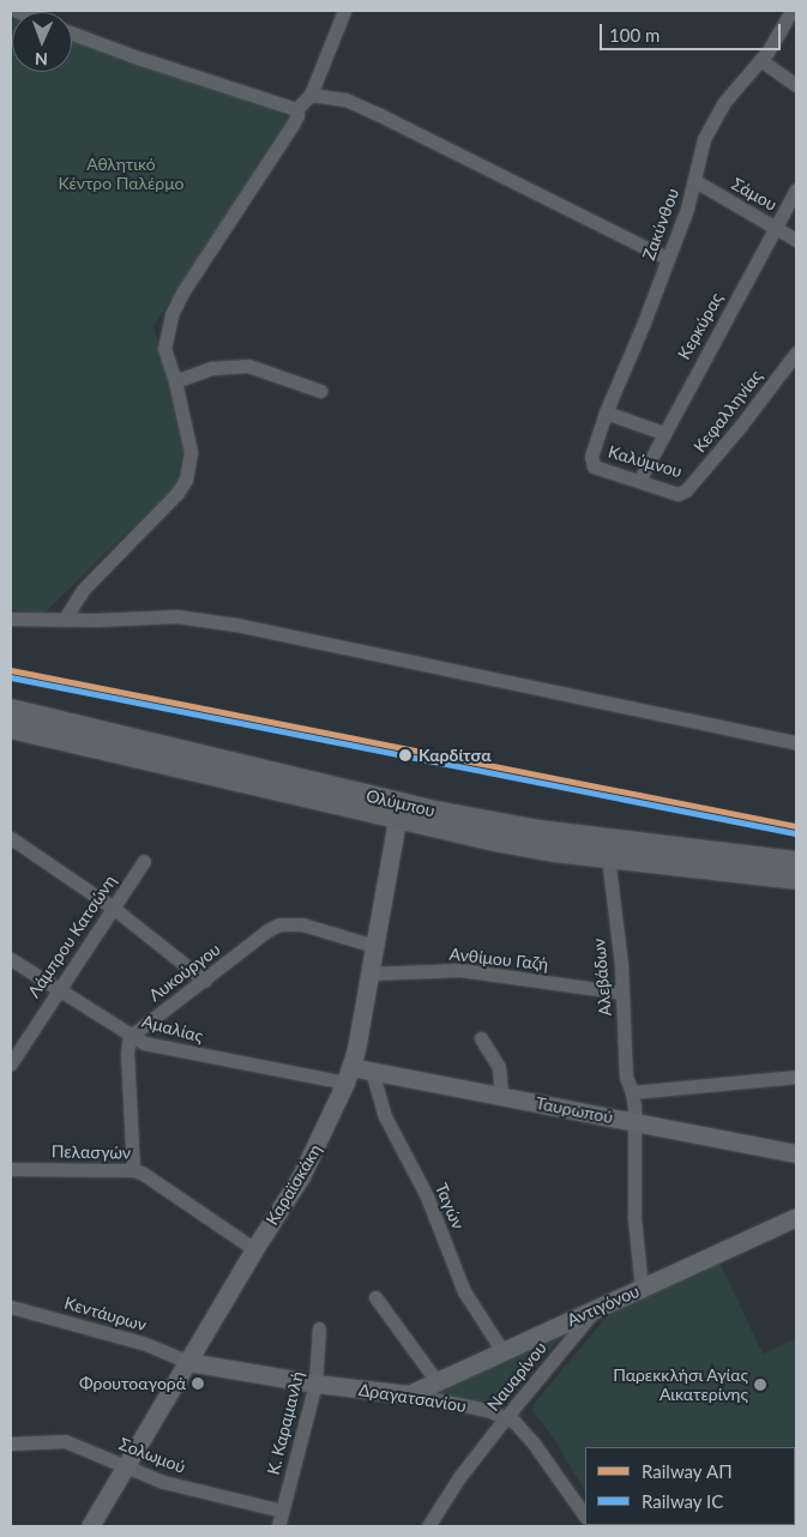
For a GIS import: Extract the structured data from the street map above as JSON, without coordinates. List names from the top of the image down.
{
  "streets": {
    "main road": [
      "Ολύμπου",
      "Ταυρωπού",
      "Καραϊσκάκη",
      "Αντιγόνου",
      "Δραγατσανίου"
    ],
    "street": [
      "Σάμου",
      "Ζακύνθου",
      "Κερκύρας",
      "Κεφαλληνίας",
      "Καλύμνου",
      "Λάμπρου Κατσώνη",
      "Ανθίμου Γαζή",
      "Λυκούργου",
      "Αλεβάδων",
      "Αμαλίας",
      "Πελασγών",
      "Ταγών",
      "Κεντάυρων",
      "Ναυαρίνου",
      "Κ. Καραμανλή",
      "Σολωμού"
    ]
  },
  "crossings": [
    ["Σάμου", "Ζακύνθου"],
    ["Σάμου", "Κερκύρας"],
    ["Ζακύνθου", "Καλύμνου"],
    ["Κερκύρας", "Καλύμνου"],
    ["Κεφαλληνίας", "Καλύμνου"],
    ["Ολύμπου", "Αλεβάδων"],
    ["Ολύμπου", "Καραϊσκάκη"],
    ["Λάμπρου Κατσώνη", "Αμαλίας"],
    ["Ανθίμου Γαζή", "Αλεβάδων"],
    ["Ανθίμου Γαζή", "Καραϊσκάκη"],
    ["Λυκούργου", "Αμαλίας"],
    ["Λυκούργου", "Καραϊσκάκη"],
    ["Αλεβάδων", "Ταυρωπού"],
    ["Αλεβάδων", "Αντιγόνου"],
    ["Αμαλίας", "Ταυρωπού"],
    ["Αμαλίας", "Καραϊσκάκη"],
    ["Ταυρωπού", "Καραϊσκάκη"],
    ["Ταυρωπού", "Ταγών"],
    ["Πελασγών", "Καραϊσκάκη"],
    ["Καραϊσκάκη", "Κεντάυρων"],
    ["Καραϊσκάκη", "Δραγατσανίου"],
    ["Καραϊσκάκη", "Σολωμού"],
    ["Ταγών", "Αντιγόνου"],
    ["Αντιγόνου", "Ναυαρίνου"],
    ["Αντιγόνου", "Δραγατσανίου"],
    ["Κεντάυρων", "Δραγατσανίου"],
    ["Ναυαρίνου", "Δραγατσανίου"],
    ["Δραγατσανίου", "Κ. Καραμανλή"],
    ["Κ. Καραμανλή", "Σολωμού"]
  ],
  "parks": ["Αθλητικό Κέντρο Παλέρμο"],
  "places": ["Καρδίτσα", "Φρουτοαγορά", "Παρεκκλήσι Αγίας Αικατερίνης"],
  "lines": ["rail line ΑΠ", "rail line IC"],
  "legend": ["Railway ΑΠ", "Railway IC"],
  "scale_bar": "100 m",
  "north": "bottom"
}
